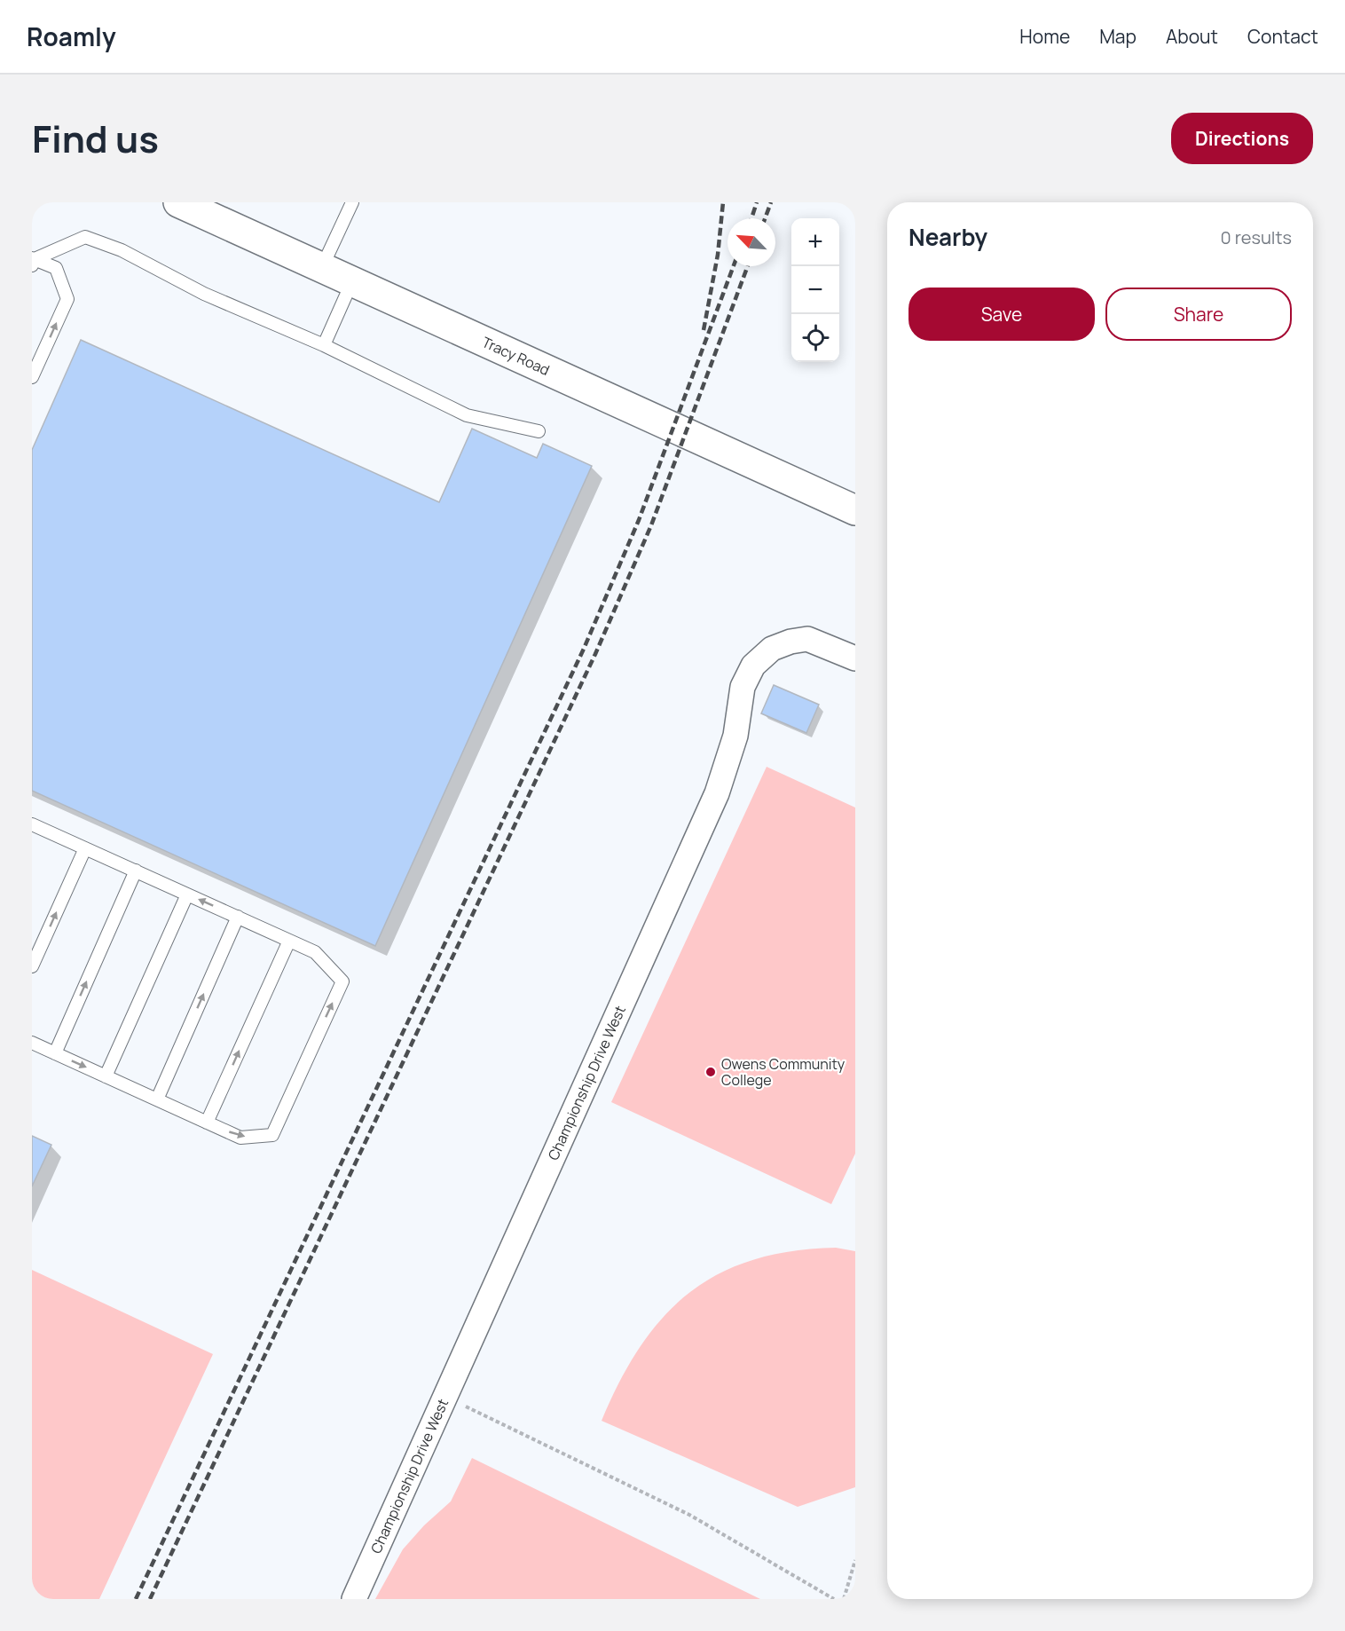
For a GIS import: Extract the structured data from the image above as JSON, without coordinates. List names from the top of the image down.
{
  "streets": {
    "street": ["Tracy Road", "Championship Drive West"]
  },
  "places": ["Owens Community College"],
  "north": "top left",
  "page": {
    "header": "Roamly",
    "nav": [
      "Home",
      "Map",
      "About",
      "Contact"
    ],
    "title": "Find us",
    "buttons": [
      "Directions",
      ["Save", "Share"]
    ],
    "heading": ["Nearby", "0 results"],
    "map_buttons": ["+", "−"]
  }
}
